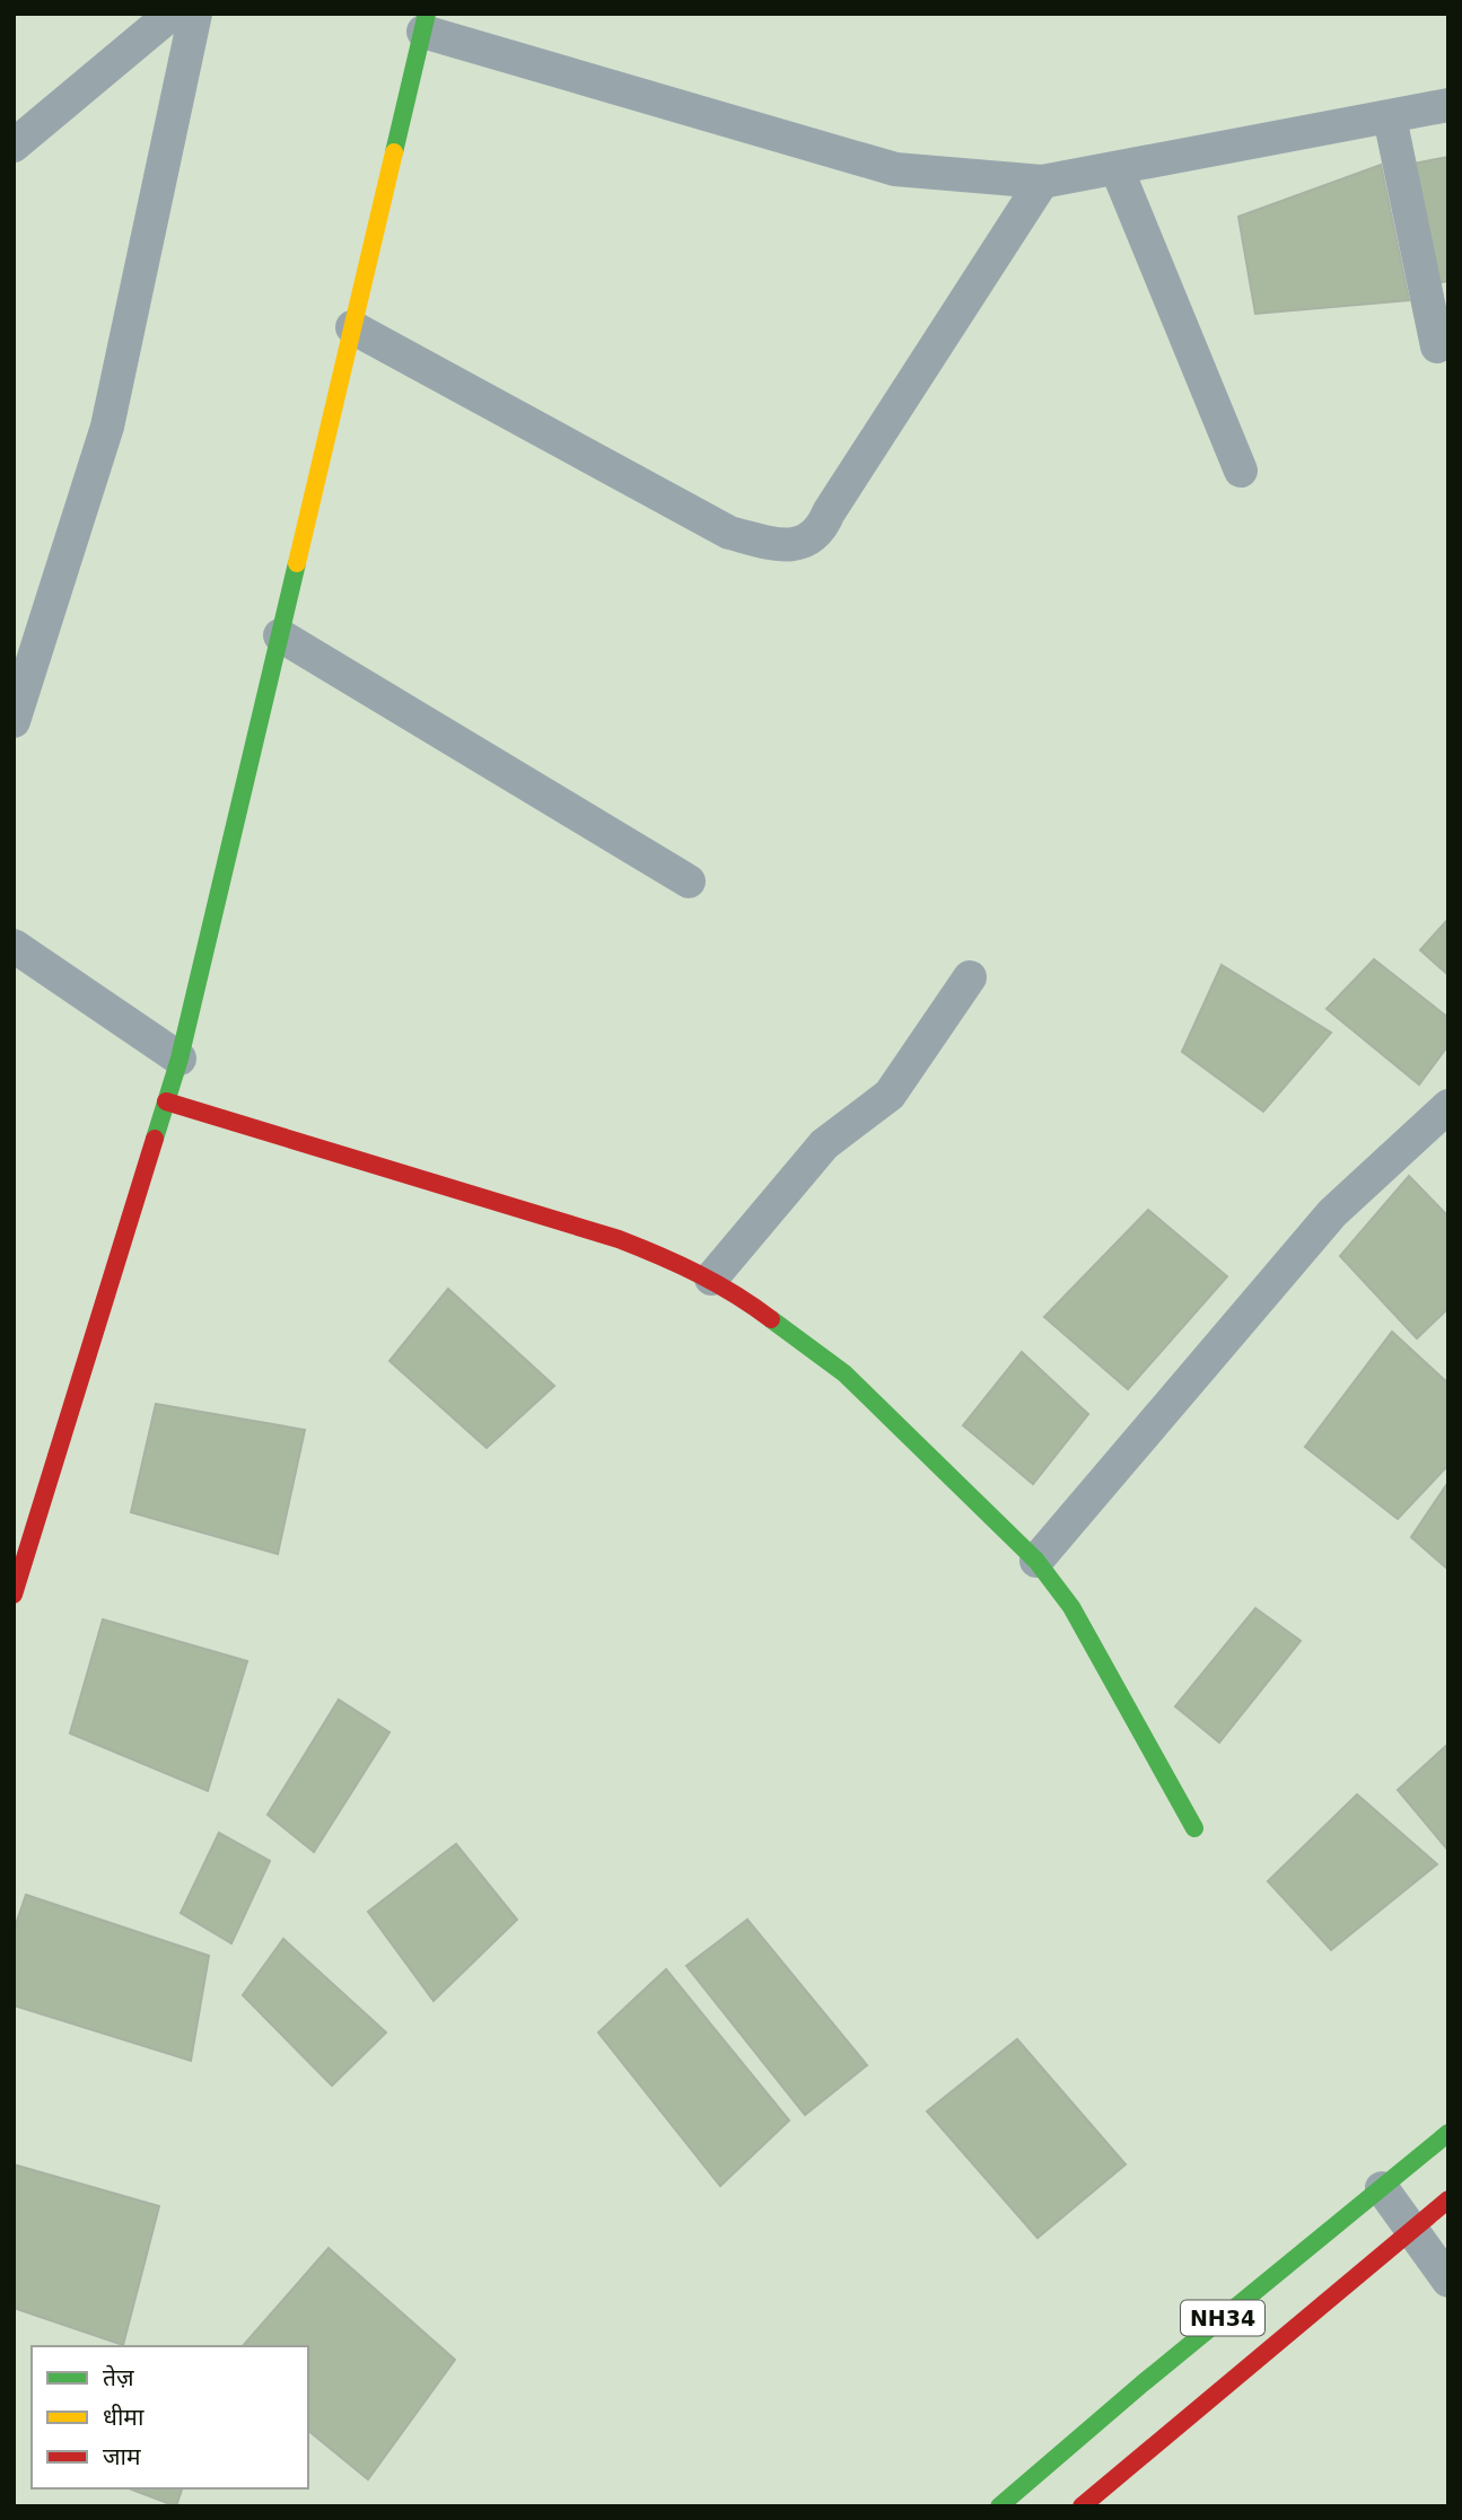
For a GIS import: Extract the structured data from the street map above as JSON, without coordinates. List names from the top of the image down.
{
  "streets": {
    "main road": ["NH34"]
  },
  "legend": ["तेज़", "धीमा", "जाम"]
}
